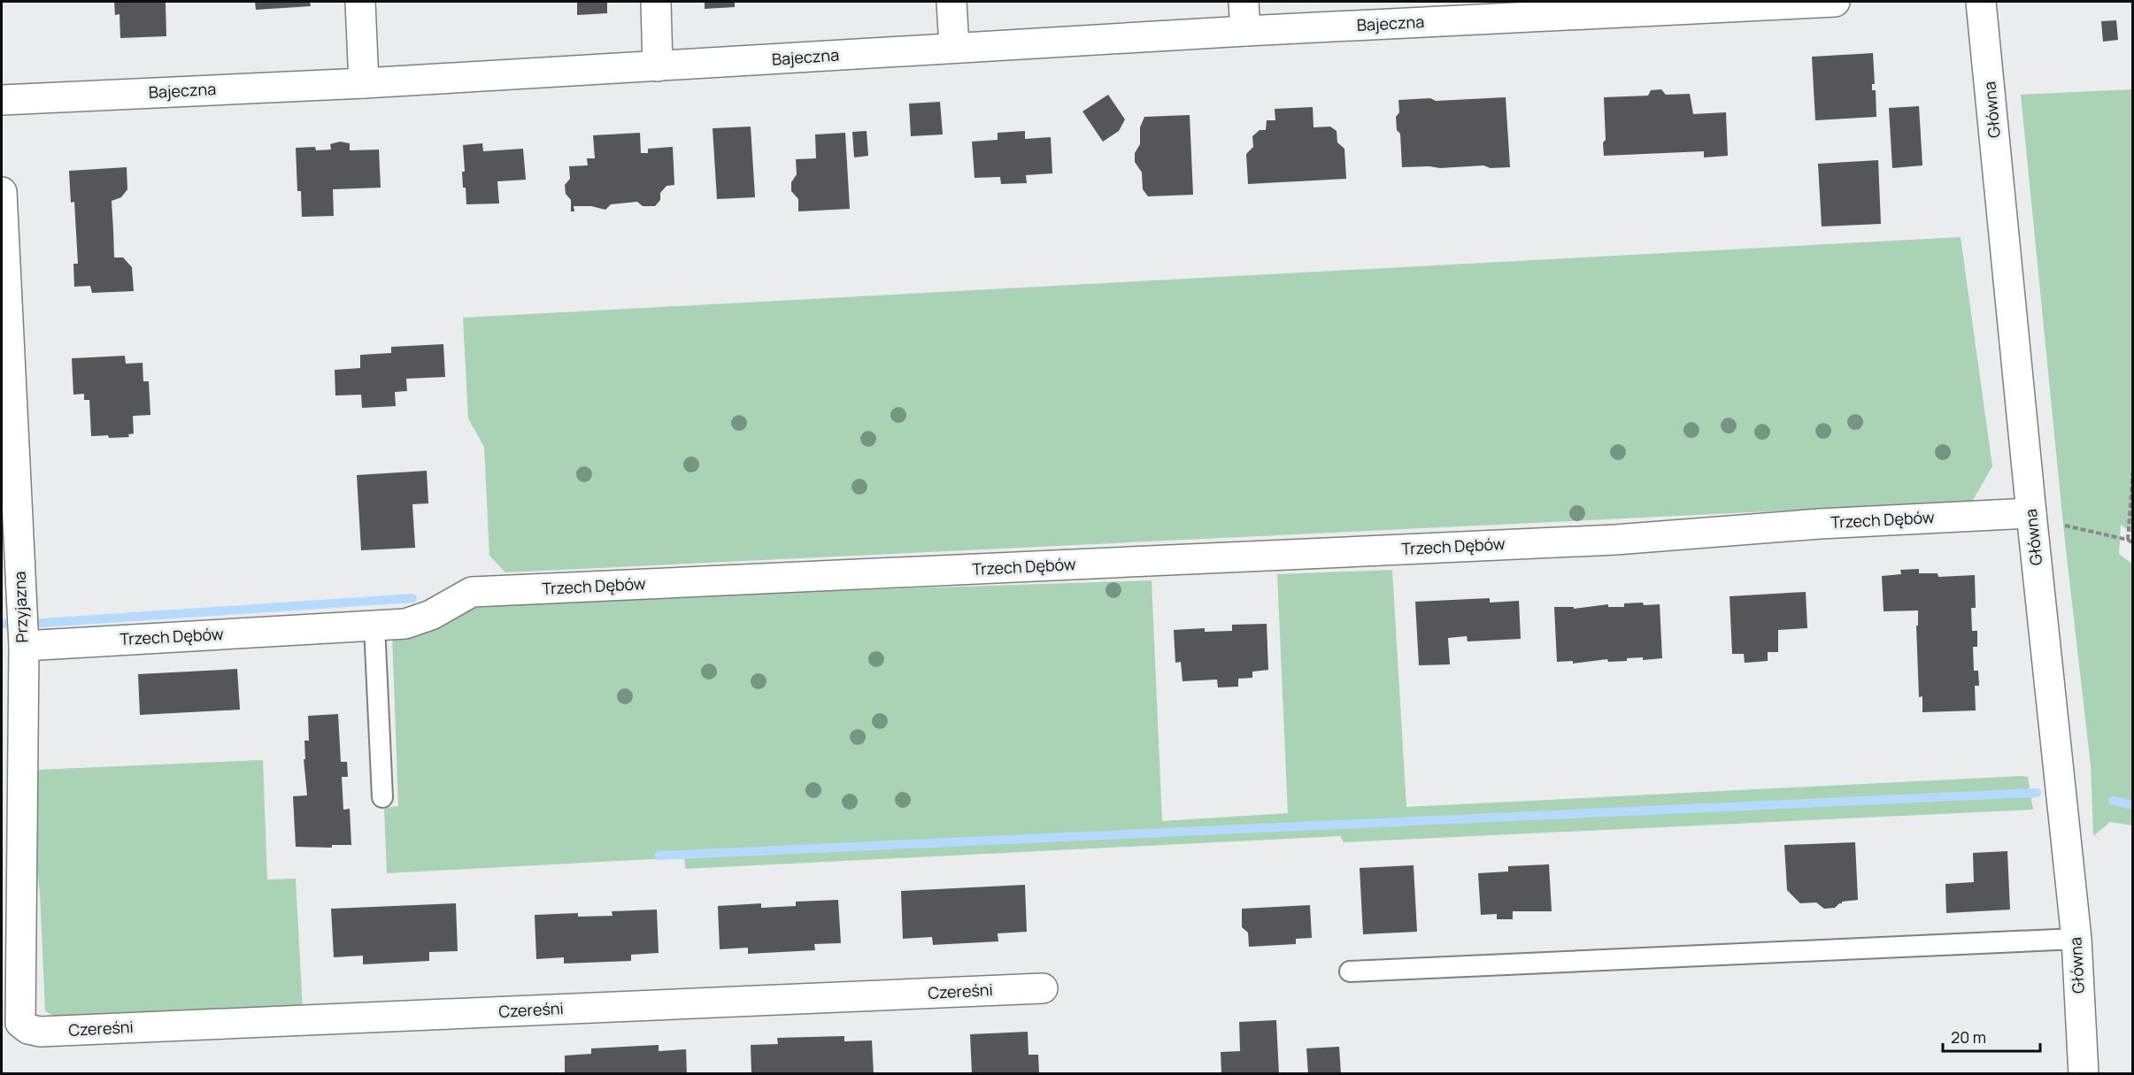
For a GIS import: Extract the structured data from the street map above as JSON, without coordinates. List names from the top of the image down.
{
  "streets": {
    "street": [
      "Bajeczna",
      "Główna",
      "Trzech Dębów",
      "Przyjazna",
      "Czereśni"
    ]
  },
  "crossings": [
    ["Główna", "Trzech Dębów"],
    ["Trzech Dębów", "Przyjazna"],
    ["Przyjazna", "Czereśni"]
  ],
  "scale_bar": "20 m"
}
